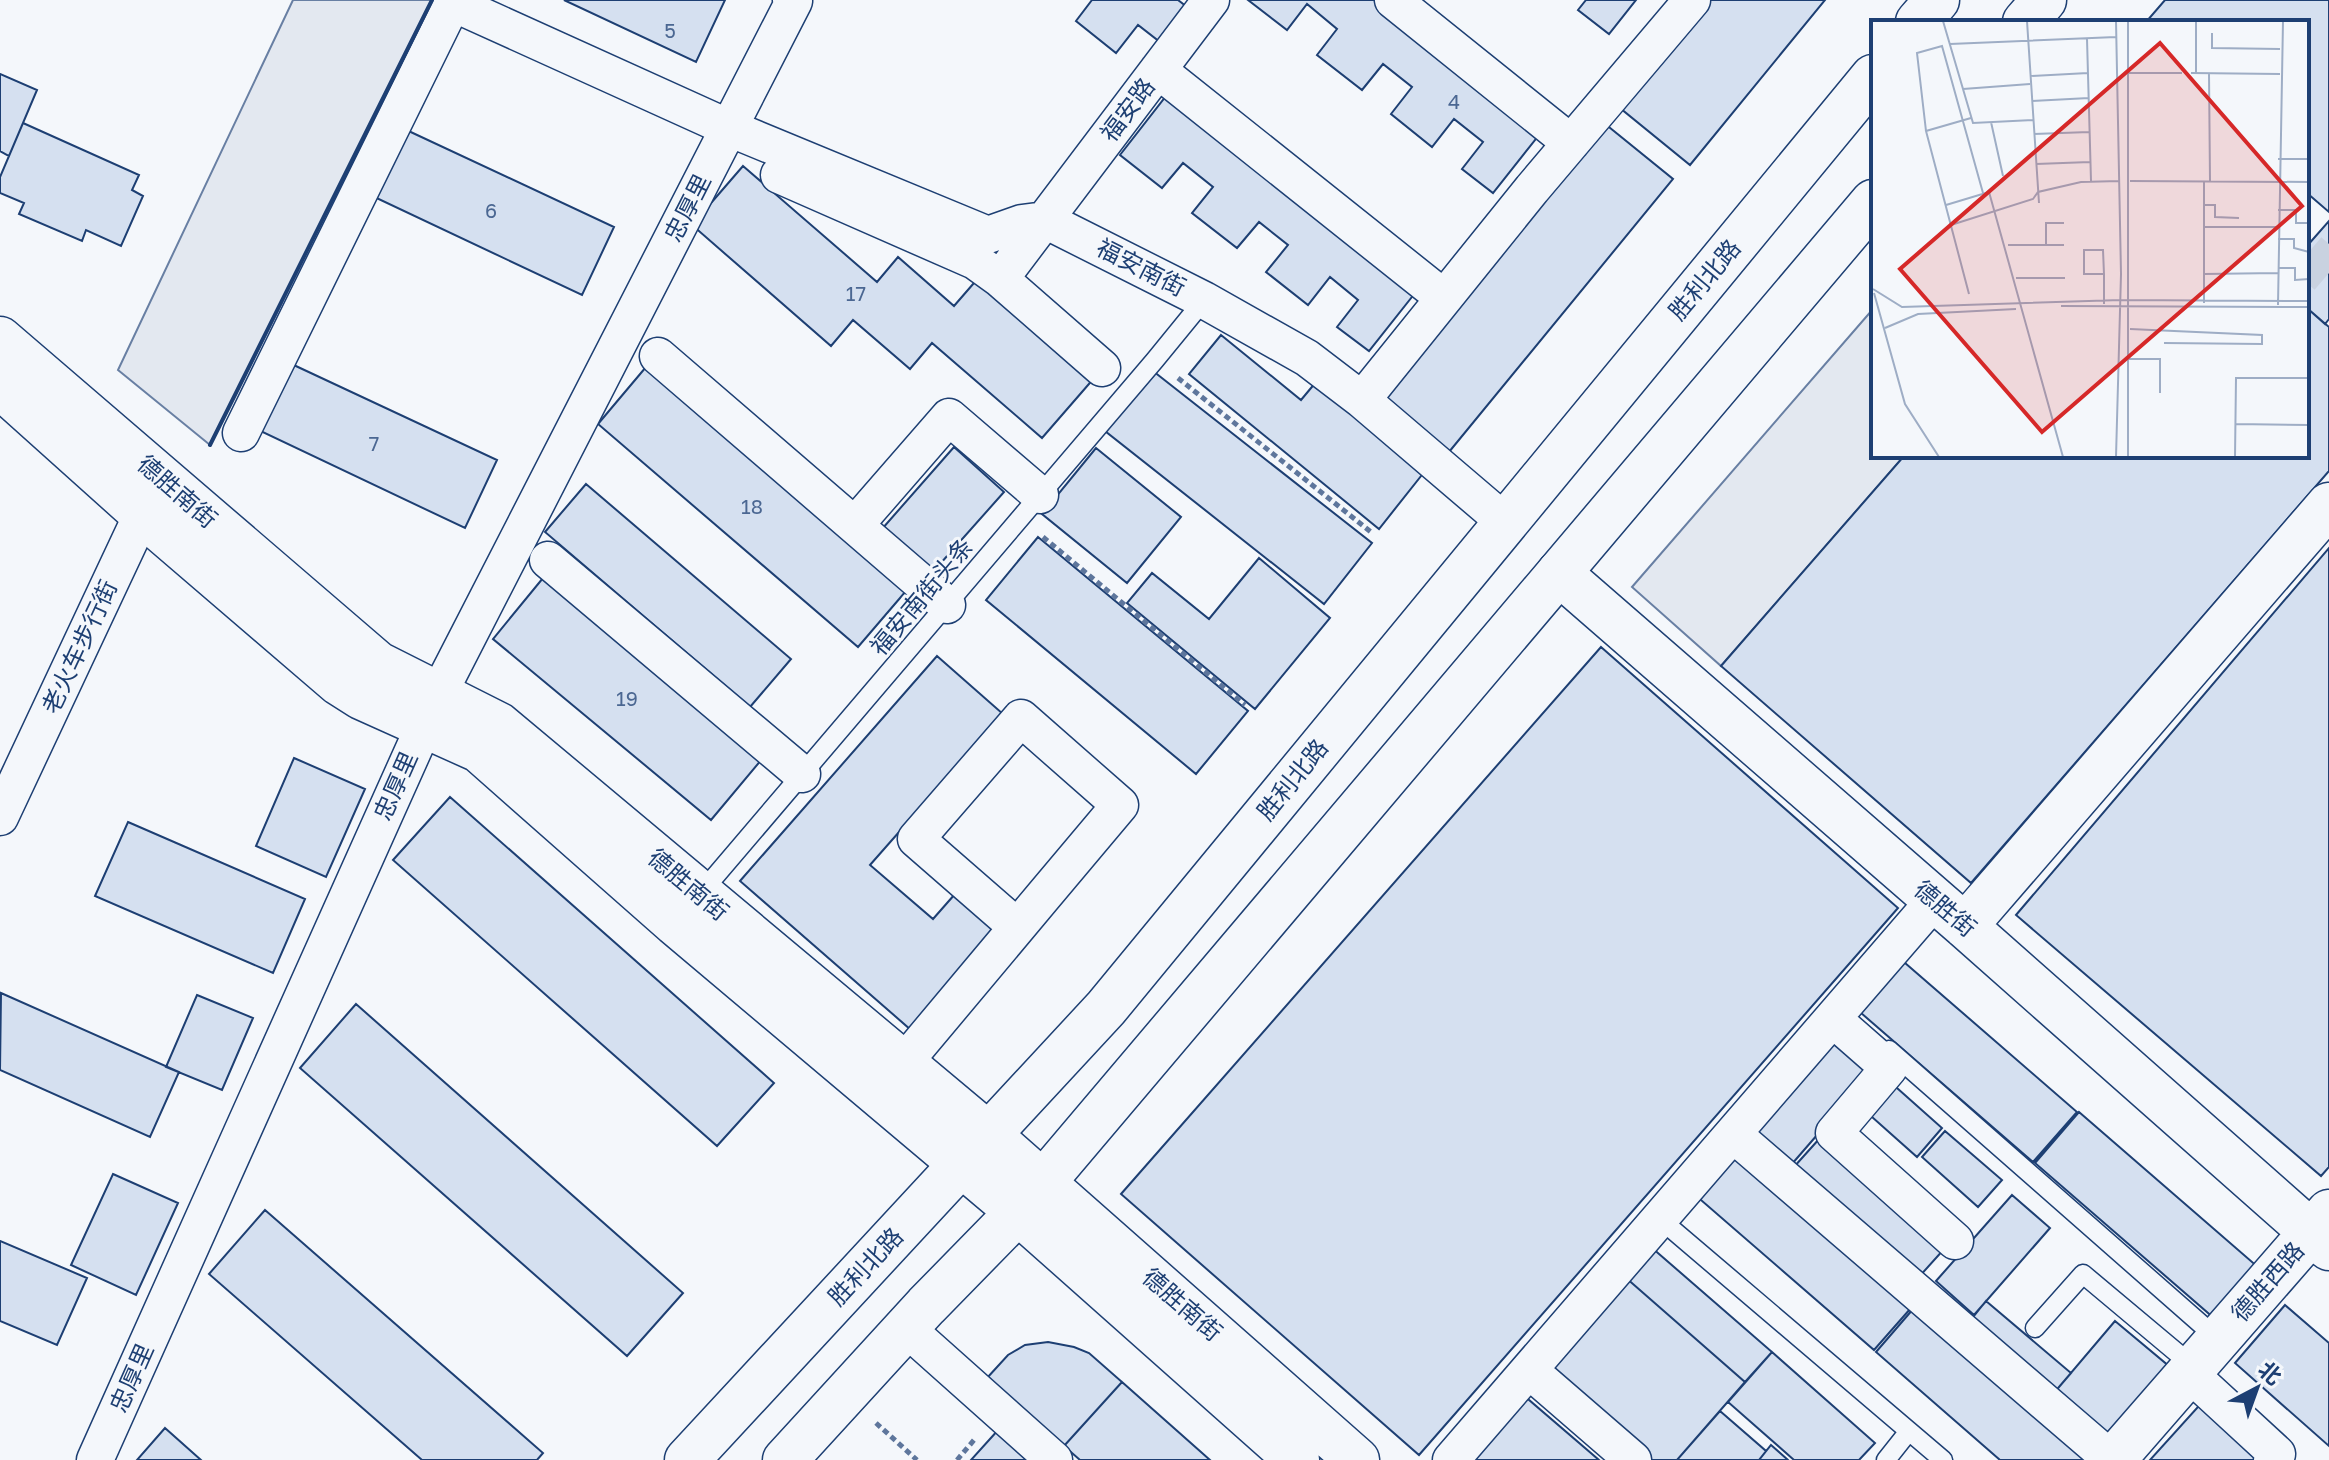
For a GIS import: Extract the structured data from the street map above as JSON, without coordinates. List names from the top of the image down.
{
  "streets": {
    "main road": [
      "胜利北路",
      "德胜南街",
      "德胜街",
      "德胜西路"
    ],
    "street": [
      "福安路",
      "忠厚里",
      "福安南街",
      "老火车步行街"
    ],
    "lane": ["福安南街头条"]
  },
  "crossings": [
    ["福安路", "福安南街"],
    ["忠厚里", "德胜南街"],
    ["福安南街", "胜利北路"],
    ["福安南街", "福安南街头条"],
    ["胜利北路", "德胜南街"],
    ["德胜南街", "福安南街头条"],
    ["德胜南街", "老火车步行街"],
    ["德胜街", "德胜西路"]
  ],
  "house_numbers": [
    "5",
    "4",
    "6",
    "17",
    "7",
    "18",
    "19"
  ],
  "north": "top right"
}
